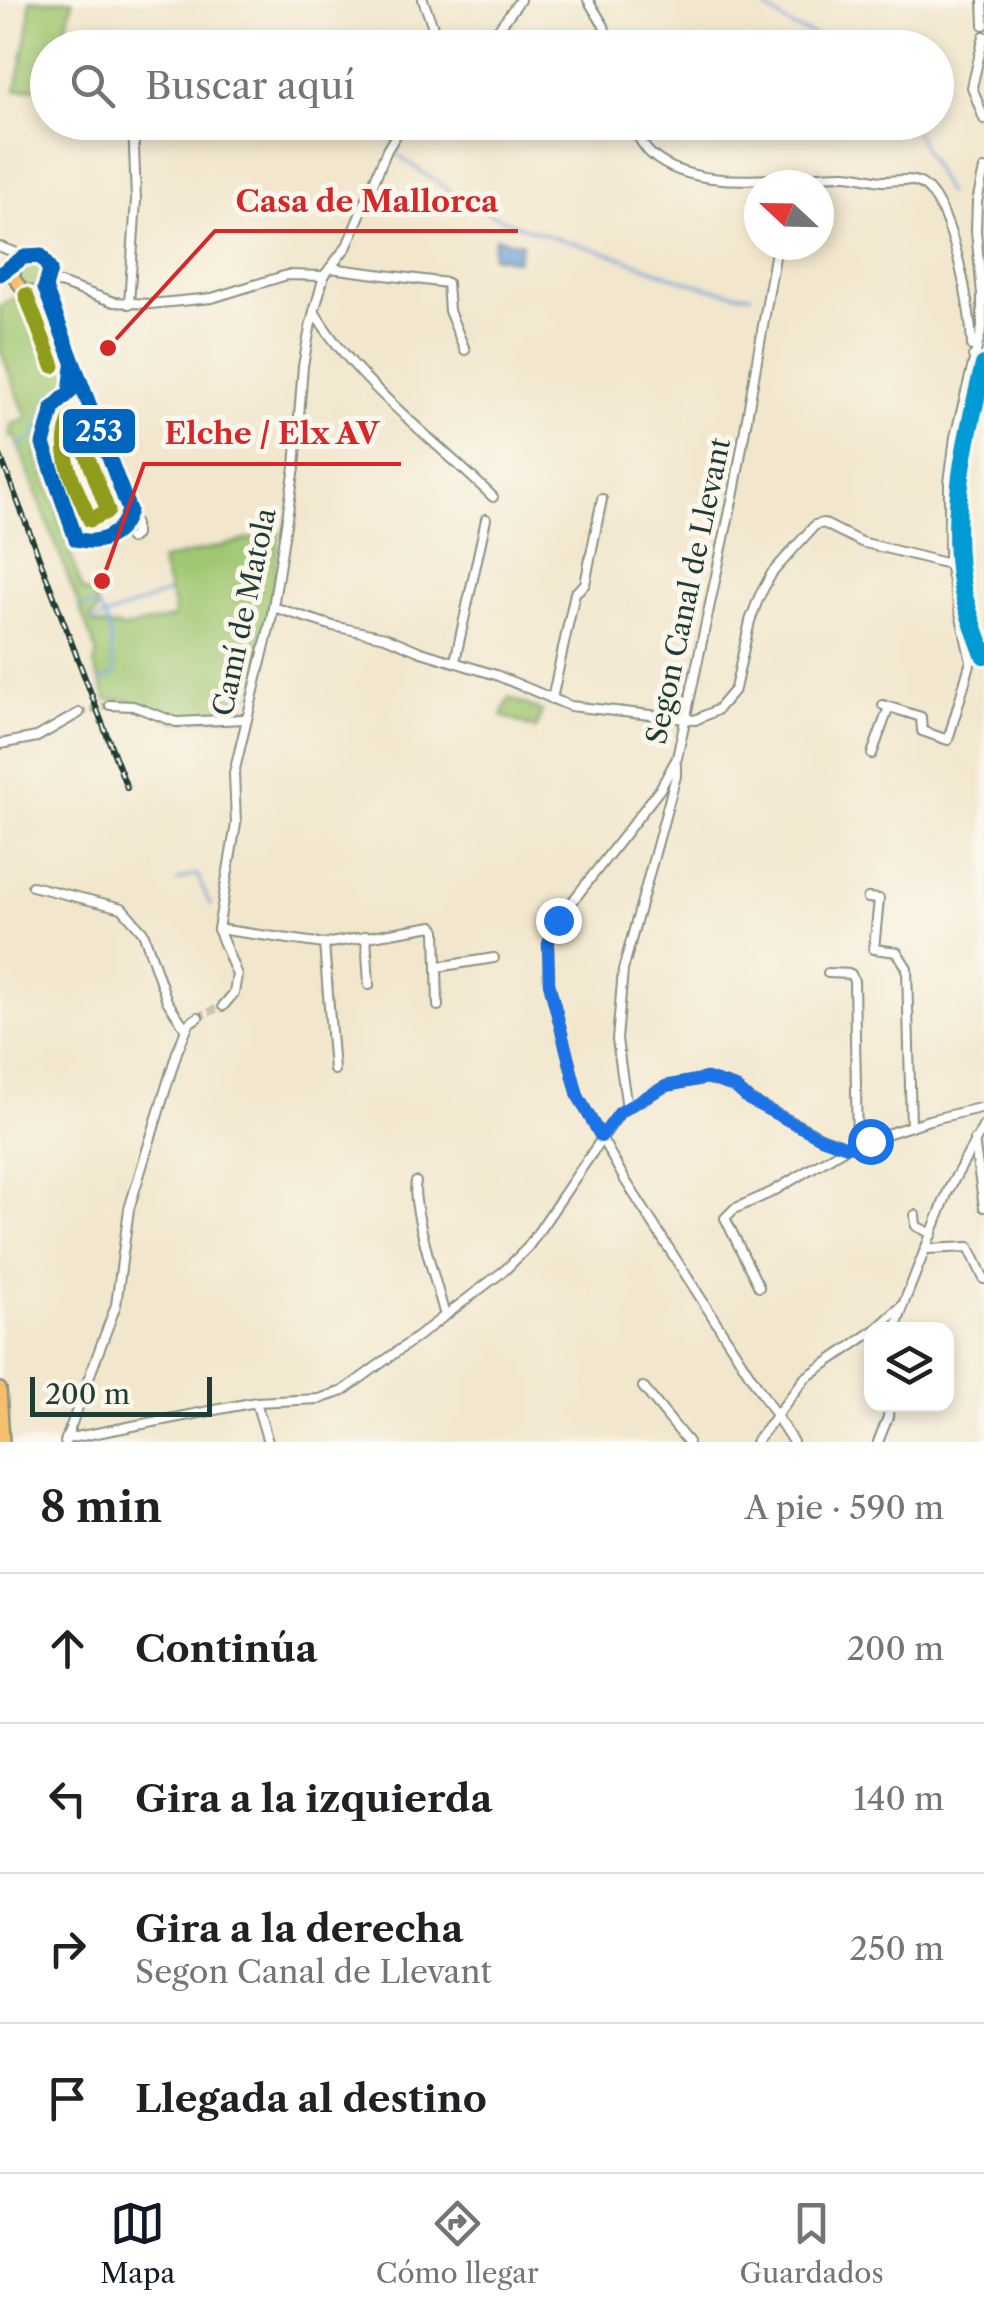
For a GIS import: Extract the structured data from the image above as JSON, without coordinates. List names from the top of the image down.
{
  "streets": {
    "street": ["Segon Canal de Llevant", "Camí de Matola"]
  },
  "places": ["Casa de Mallorca", "Elche / Elx AV"],
  "lines": ["transit line 253"],
  "scale_bar": "200 m",
  "north": "left",
  "page": {
    "search": "Buscar aquí",
    "scale": "200 m",
    "heading": ["8 min", "A pie · 590 m"],
    "list": [
      ["Continúa", "200 m"],
      ["Gira a la izquierda", "140 m"],
      ["Gira a la derecha", "Segon Canal de Llevant", "250 m"],
      "Llegada al destino"
    ],
    "nav": ["Mapa", "Cómo llegar", "Guardados"]
  }
}
